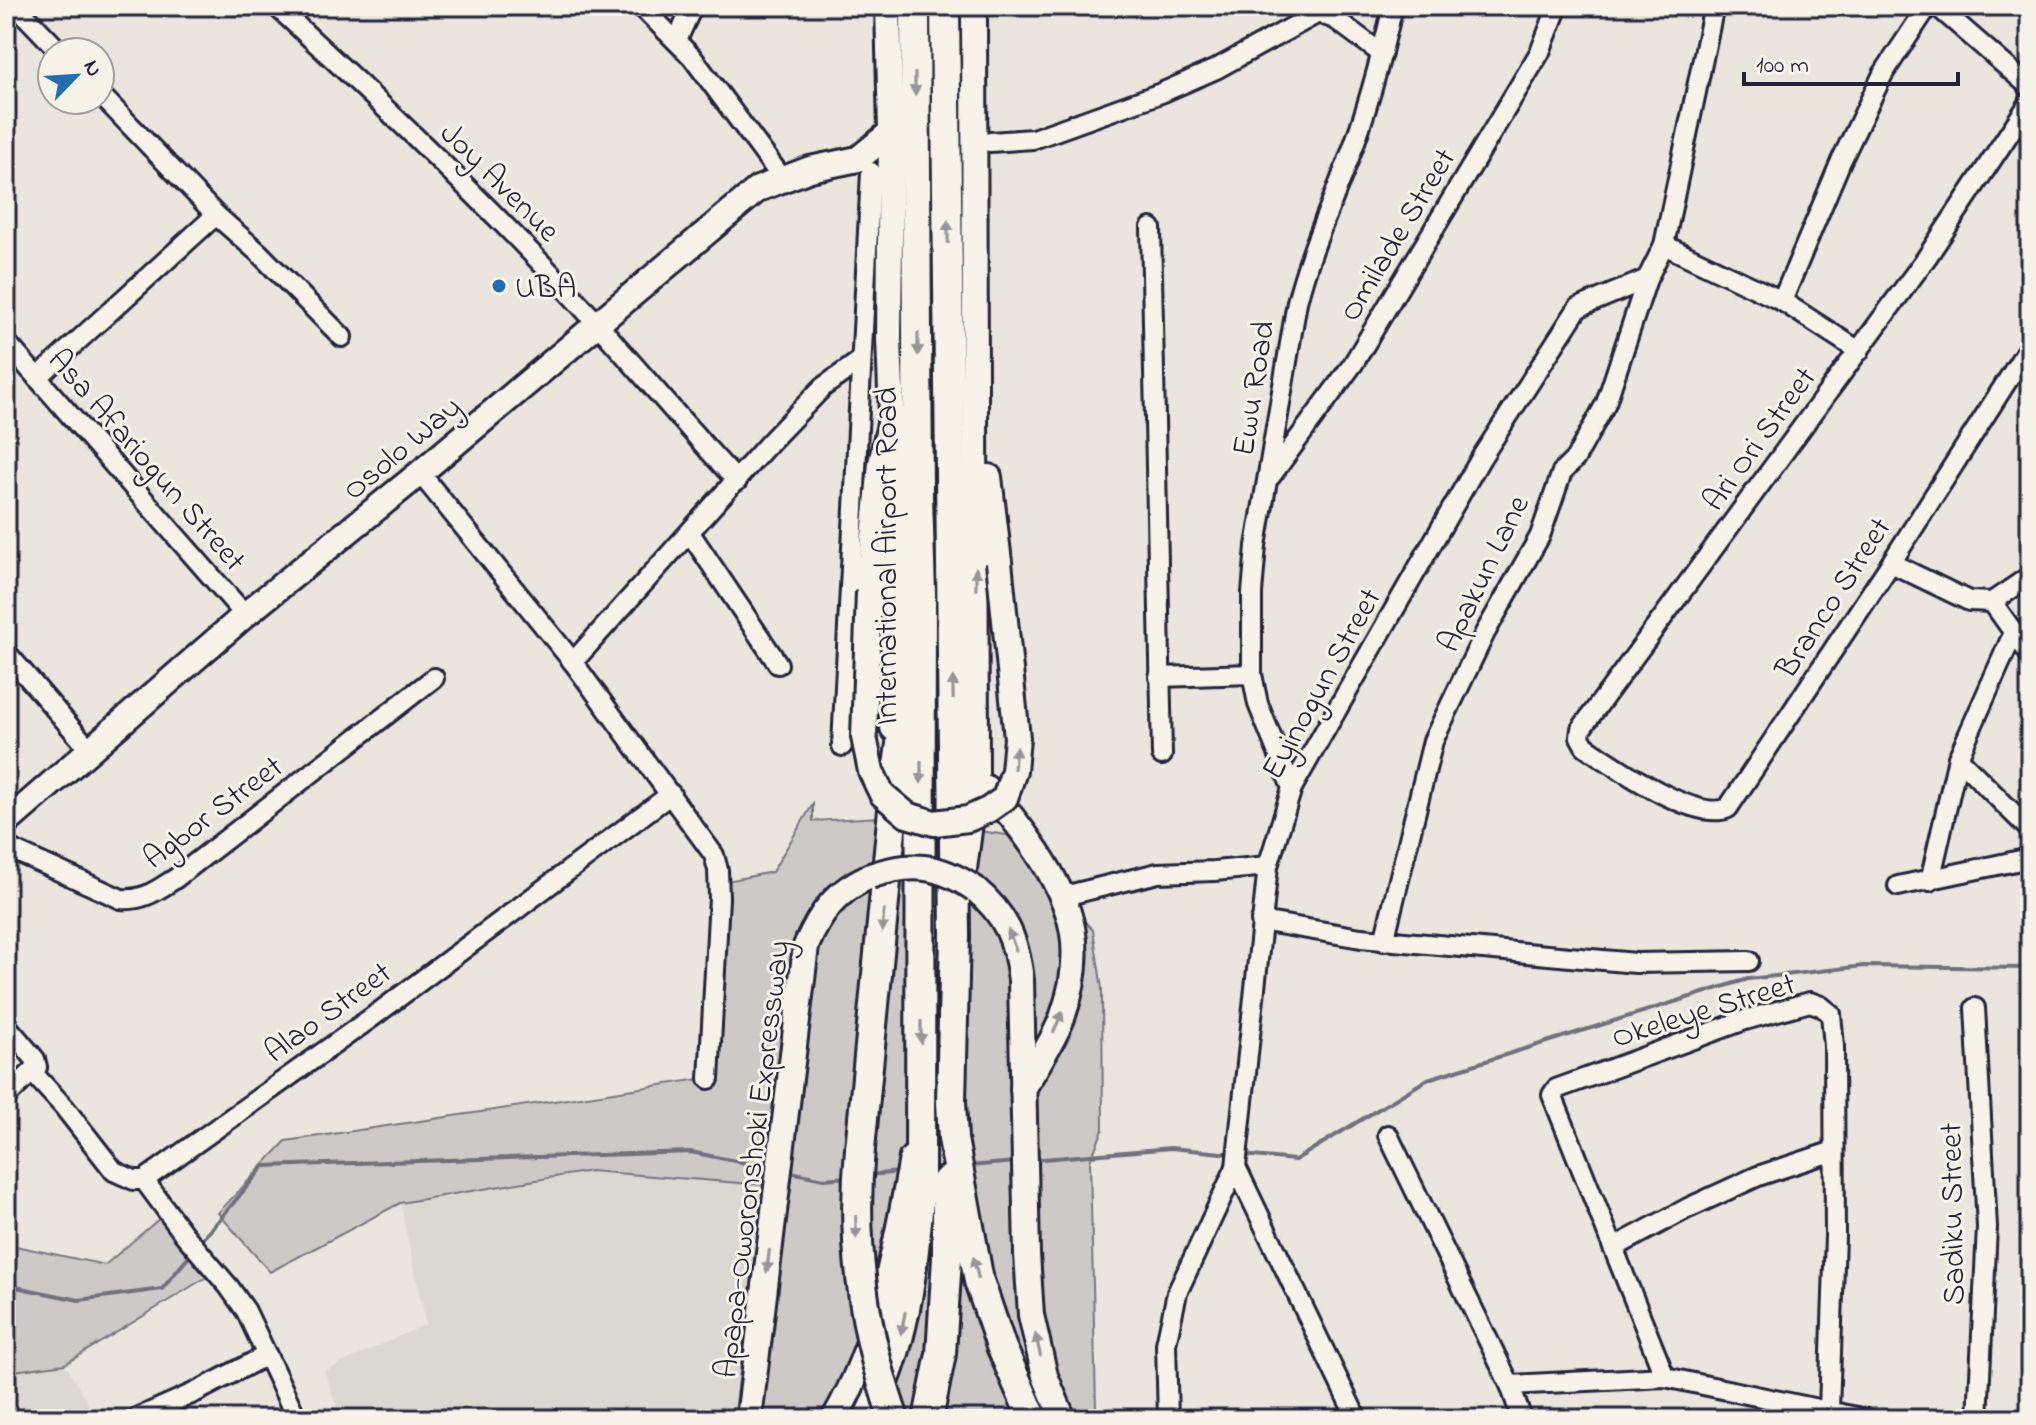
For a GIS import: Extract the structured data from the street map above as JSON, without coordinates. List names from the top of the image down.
{
  "streets": {
    "highway": ["International Airport Road"],
    "main road": ["Osolo Way", "Apapa-Oworonshoki Expressway"],
    "street": [
      "Joy Avenue",
      "Omilade Street",
      "Ewu Road",
      "Ari Ori Street",
      "Asa Afariogun Street",
      "Apakun Lane",
      "Branco Street",
      "Eyinogun Street",
      "Agbor Street",
      "Okeleye Street",
      "Alao Street",
      "Sadiku Street"
    ]
  },
  "crossings": [
    ["Joy Avenue", "Osolo Way"],
    ["Omilade Street", "Ewu Road"],
    ["Ewu Road", "Eyinogun Street"],
    ["Ari Ori Street", "Branco Street"],
    ["Osolo Way", "Asa Afariogun Street"],
    ["Osolo Way", "International Airport Road"],
    ["Apakun Lane", "Eyinogun Street"]
  ],
  "places": ["UBA"],
  "scale_bar": "100 m",
  "north": "top right"
}
